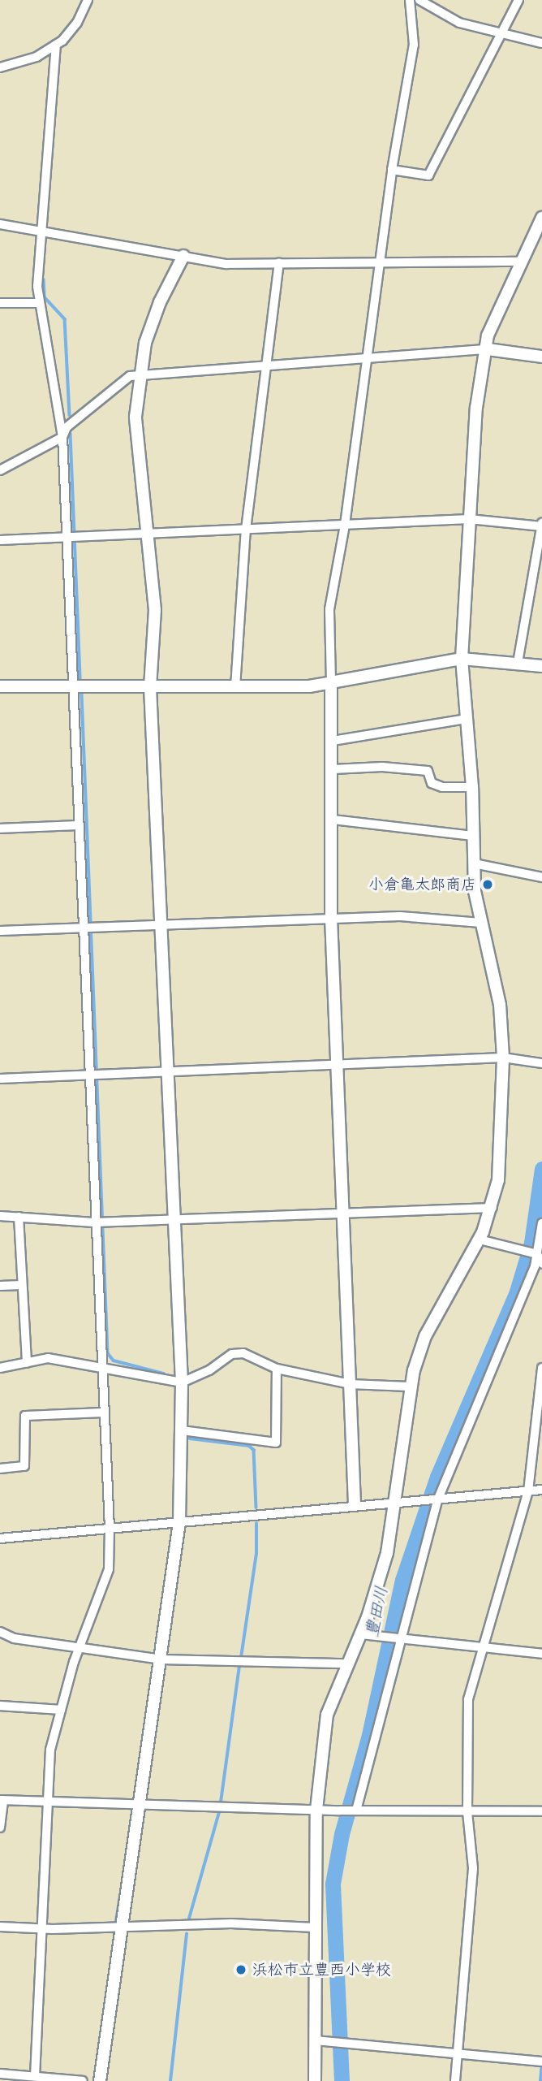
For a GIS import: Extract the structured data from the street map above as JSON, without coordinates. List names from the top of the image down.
{
  "water": ["豊田川"],
  "places": ["小倉亀太郎商店", "浜松市立豊西小学校"]
}
